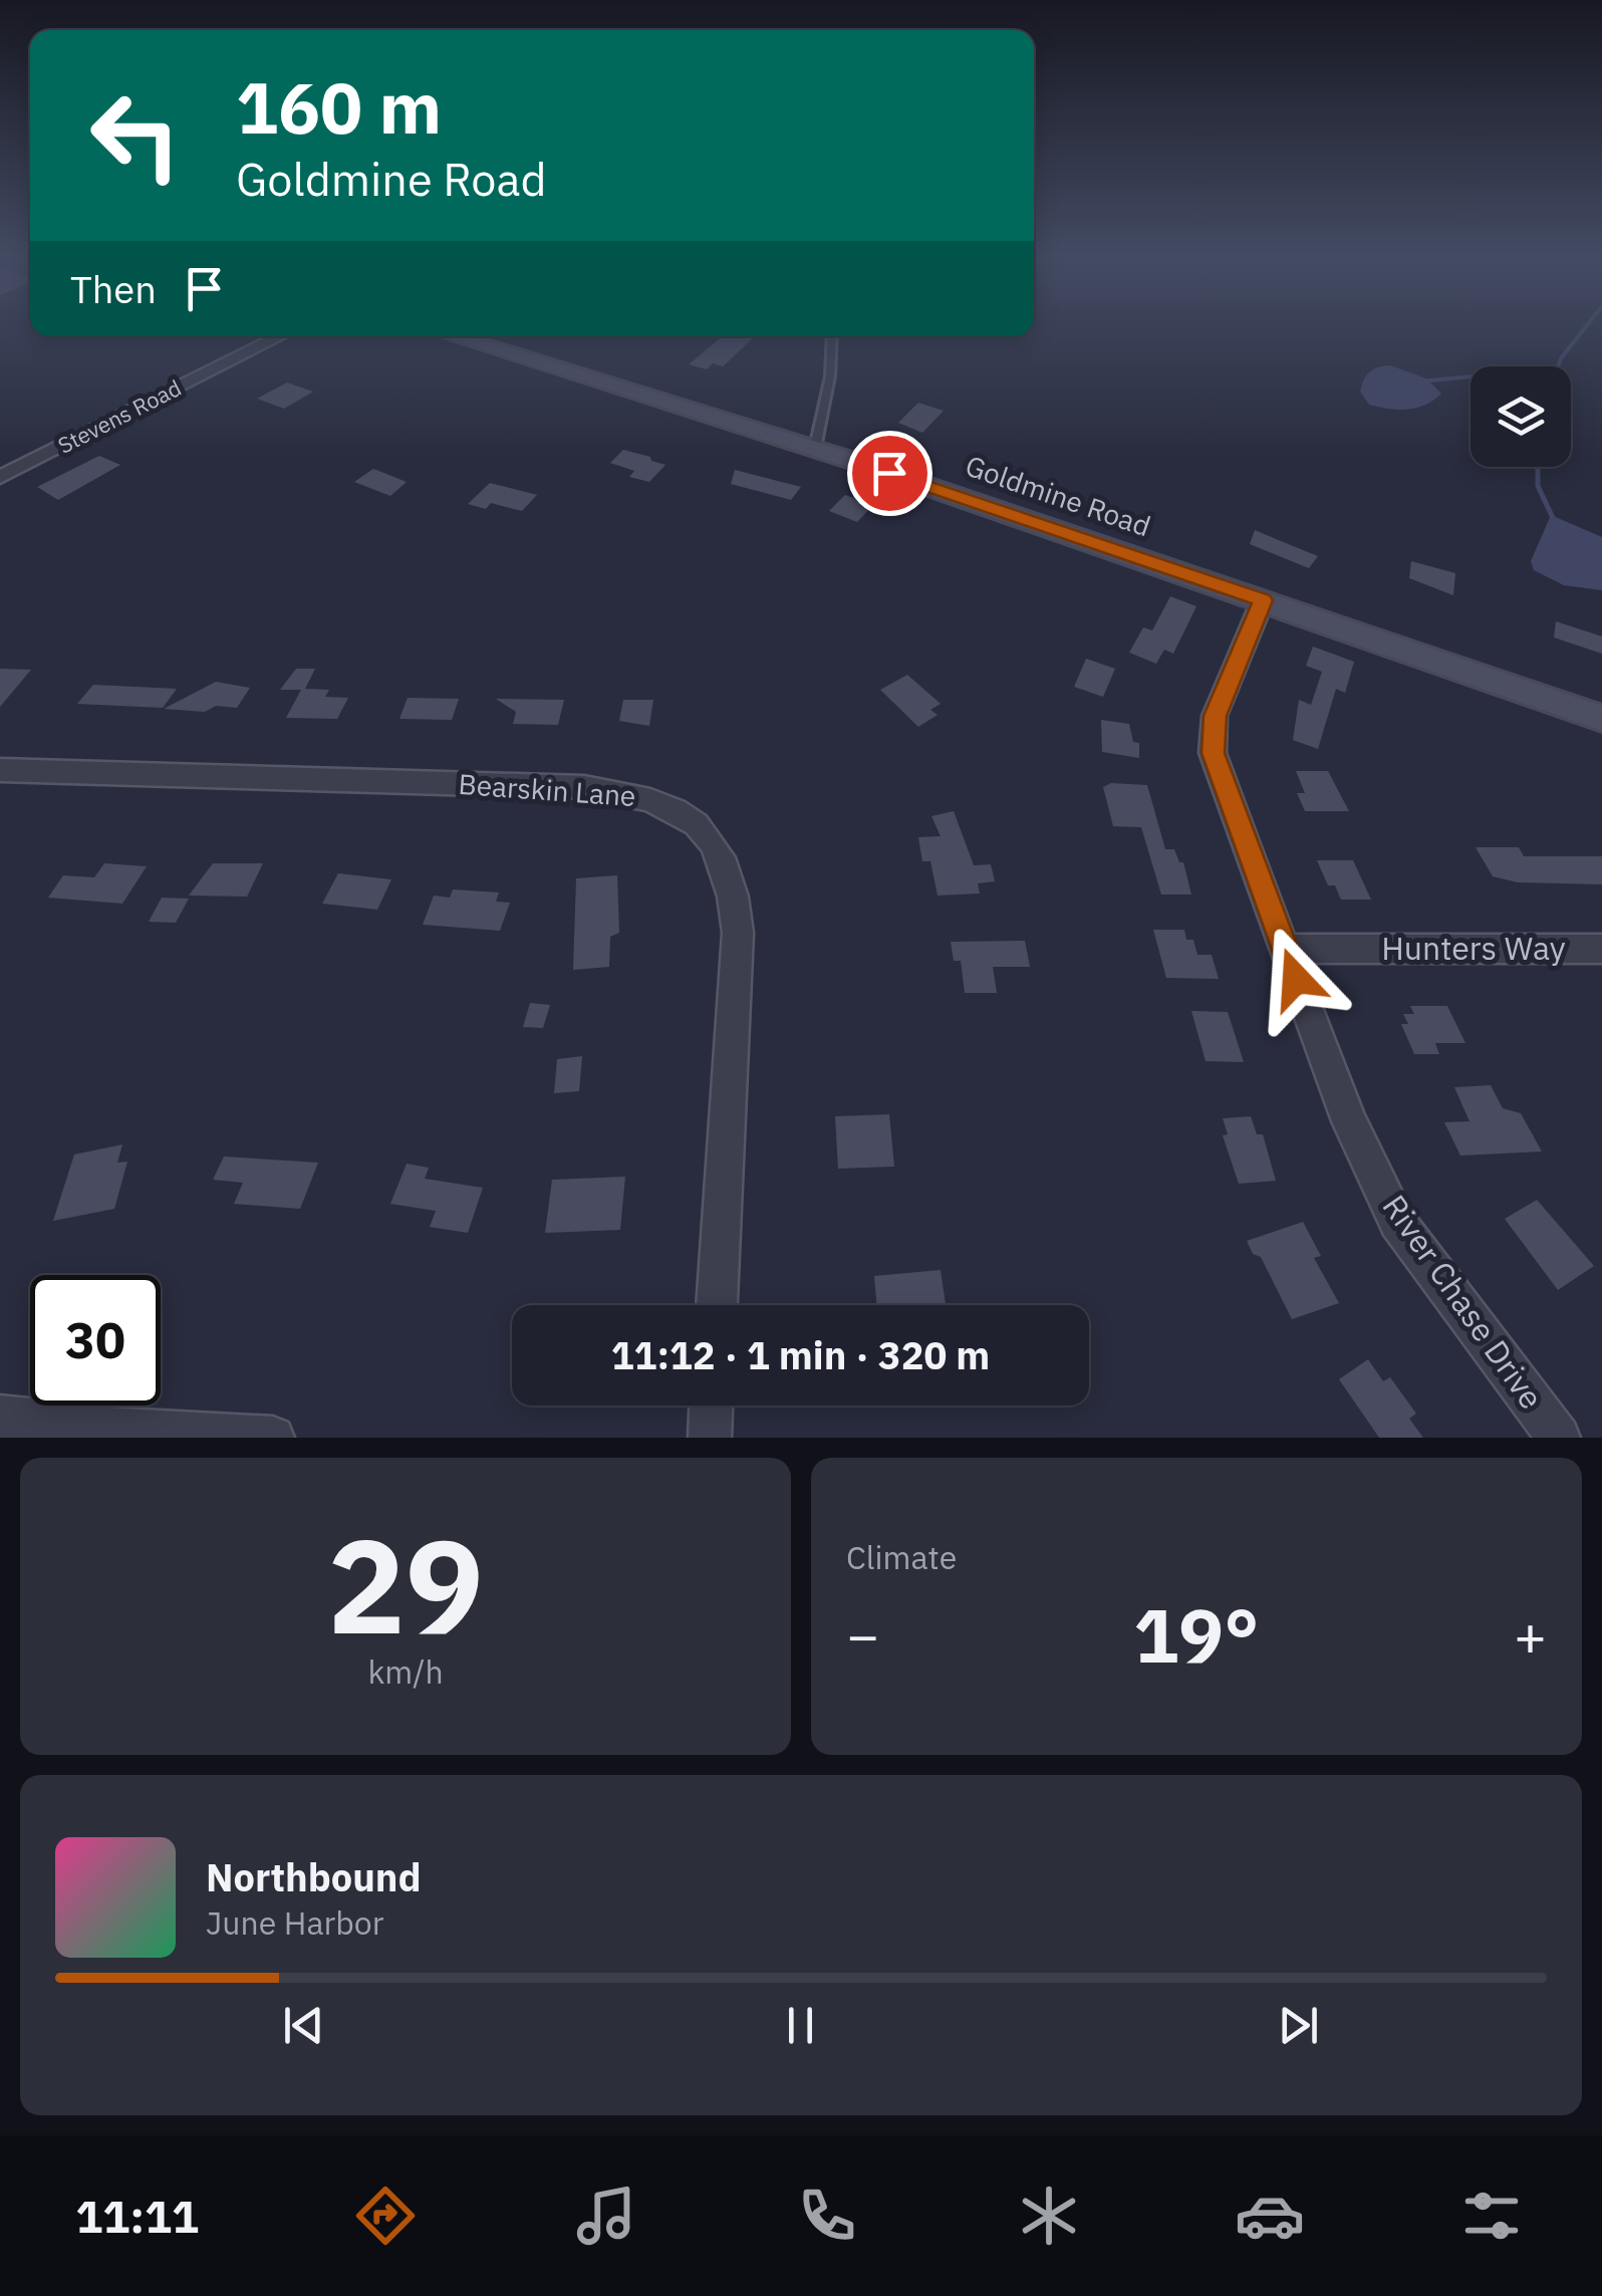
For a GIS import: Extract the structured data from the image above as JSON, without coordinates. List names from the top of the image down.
{
  "streets": {
    "main road": ["Goldmine Road"],
    "street": [
      "Stevens Road",
      "Bearskin Lane",
      "Hunters Way",
      "River Chase Drive"
    ]
  },
  "crossings": [
    ["Goldmine Road", "River Chase Drive"],
    ["Hunters Way", "River Chase Drive"]
  ],
  "page": {
    "turn": ["160 m", "Goldmine Road"],
    "then": "Then",
    "limit": "30",
    "trip": "11:12 · 1 min · 320 m",
    "tile": [
      ["29", "km/h"],
      "Climate"
    ],
    "heat": ["−", "19°", "+"],
    "song": ["Northbound", "June Harbor"],
    "tabs": "11:11"
  }
}
